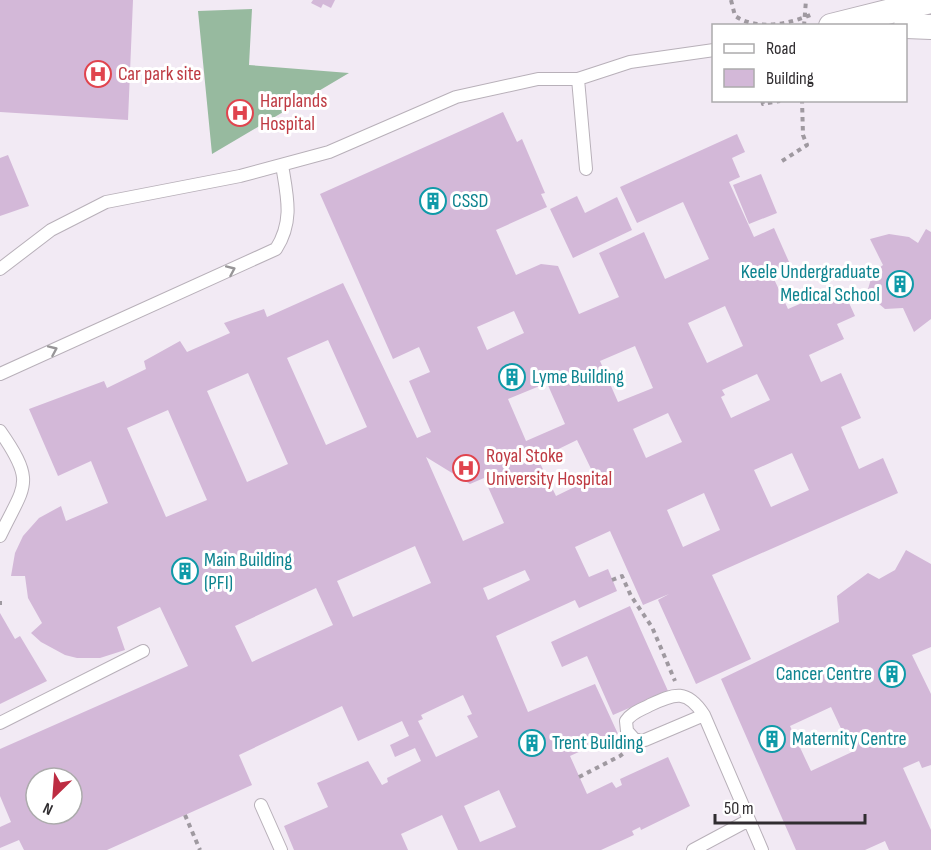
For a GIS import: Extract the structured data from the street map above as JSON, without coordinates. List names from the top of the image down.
{
  "places": {
    "hospital": ["Car park site", "Harplands Hospital", "Royal Stoke University Hospital"],
    "building": [
      "CSSD",
      "Keele Undergraduate Medical School",
      "Lyme Building",
      "Main Building (PFI)",
      "Cancer Centre",
      "Maternity Centre",
      "Trent Building"
    ]
  },
  "legend": ["Road", "Building"],
  "scale_bar": "50 m",
  "north": "bottom left"
}
